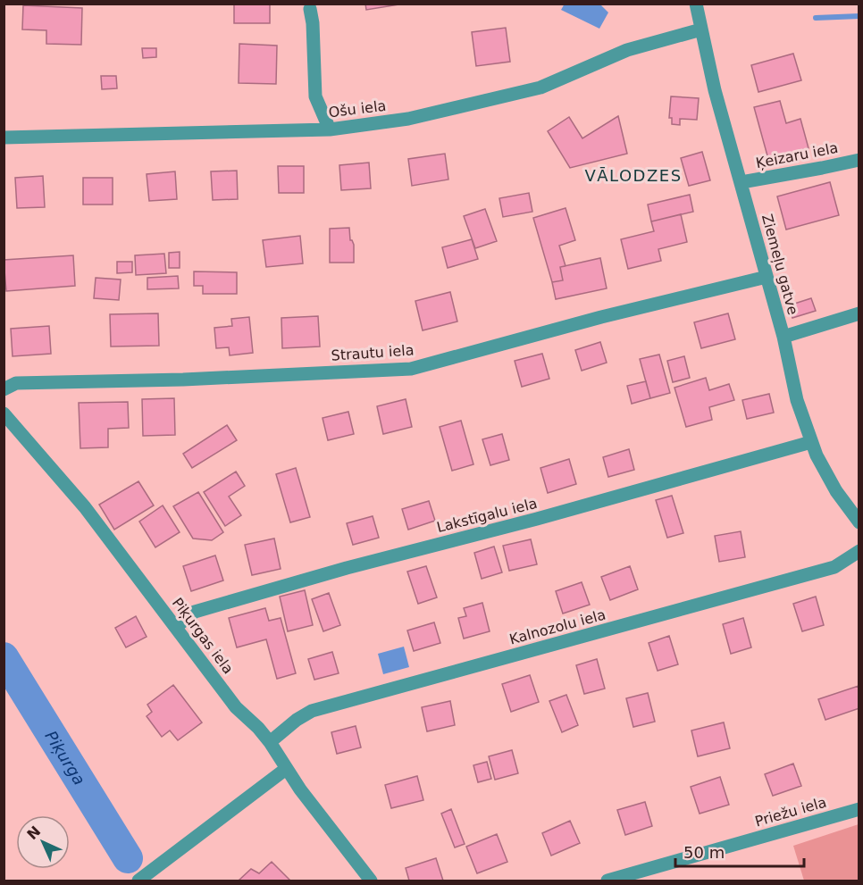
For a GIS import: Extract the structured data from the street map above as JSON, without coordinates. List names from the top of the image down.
{
  "streets": {
    "street": [
      "Ošu iela",
      "Ķeizaru iela",
      "Ziemeļu gatve",
      "Strautu iela",
      "Lakstīgalu iela",
      "Kalnozolu iela",
      "Piķurgas iela",
      "Priežu iela"
    ]
  },
  "crossings": [
    ["Ošu iela", "Ziemeļu gatve"],
    ["Ķeizaru iela", "Ziemeļu gatve"],
    ["Ziemeļu gatve", "Strautu iela"],
    ["Ziemeļu gatve", "Lakstīgalu iela"],
    ["Lakstīgalu iela", "Piķurgas iela"],
    ["Kalnozolu iela", "Piķurgas iela"]
  ],
  "districts": ["VĀLODZES"],
  "water": ["Piķurga"],
  "scale_bar": "50 m",
  "north": "top left"
}
